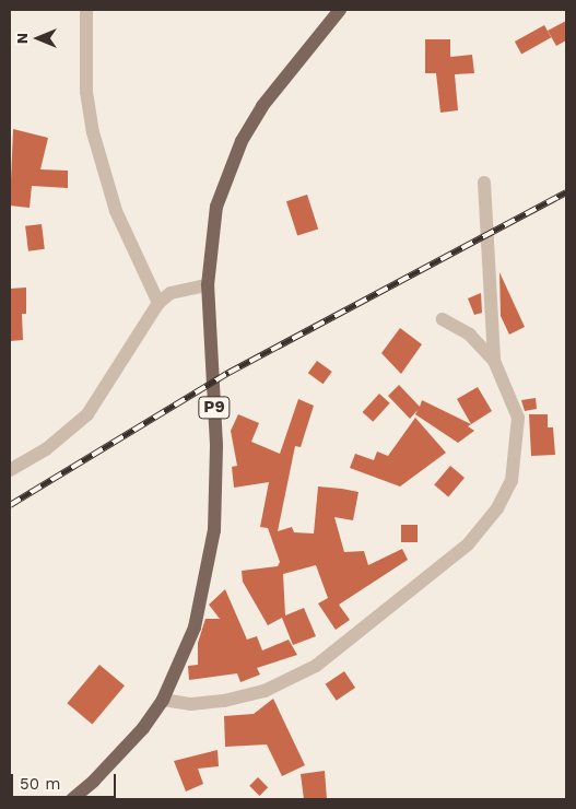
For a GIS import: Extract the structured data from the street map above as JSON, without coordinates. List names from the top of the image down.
{
  "streets": {
    "main road": ["P9"]
  },
  "scale_bar": "50 m",
  "north": "left"
}
